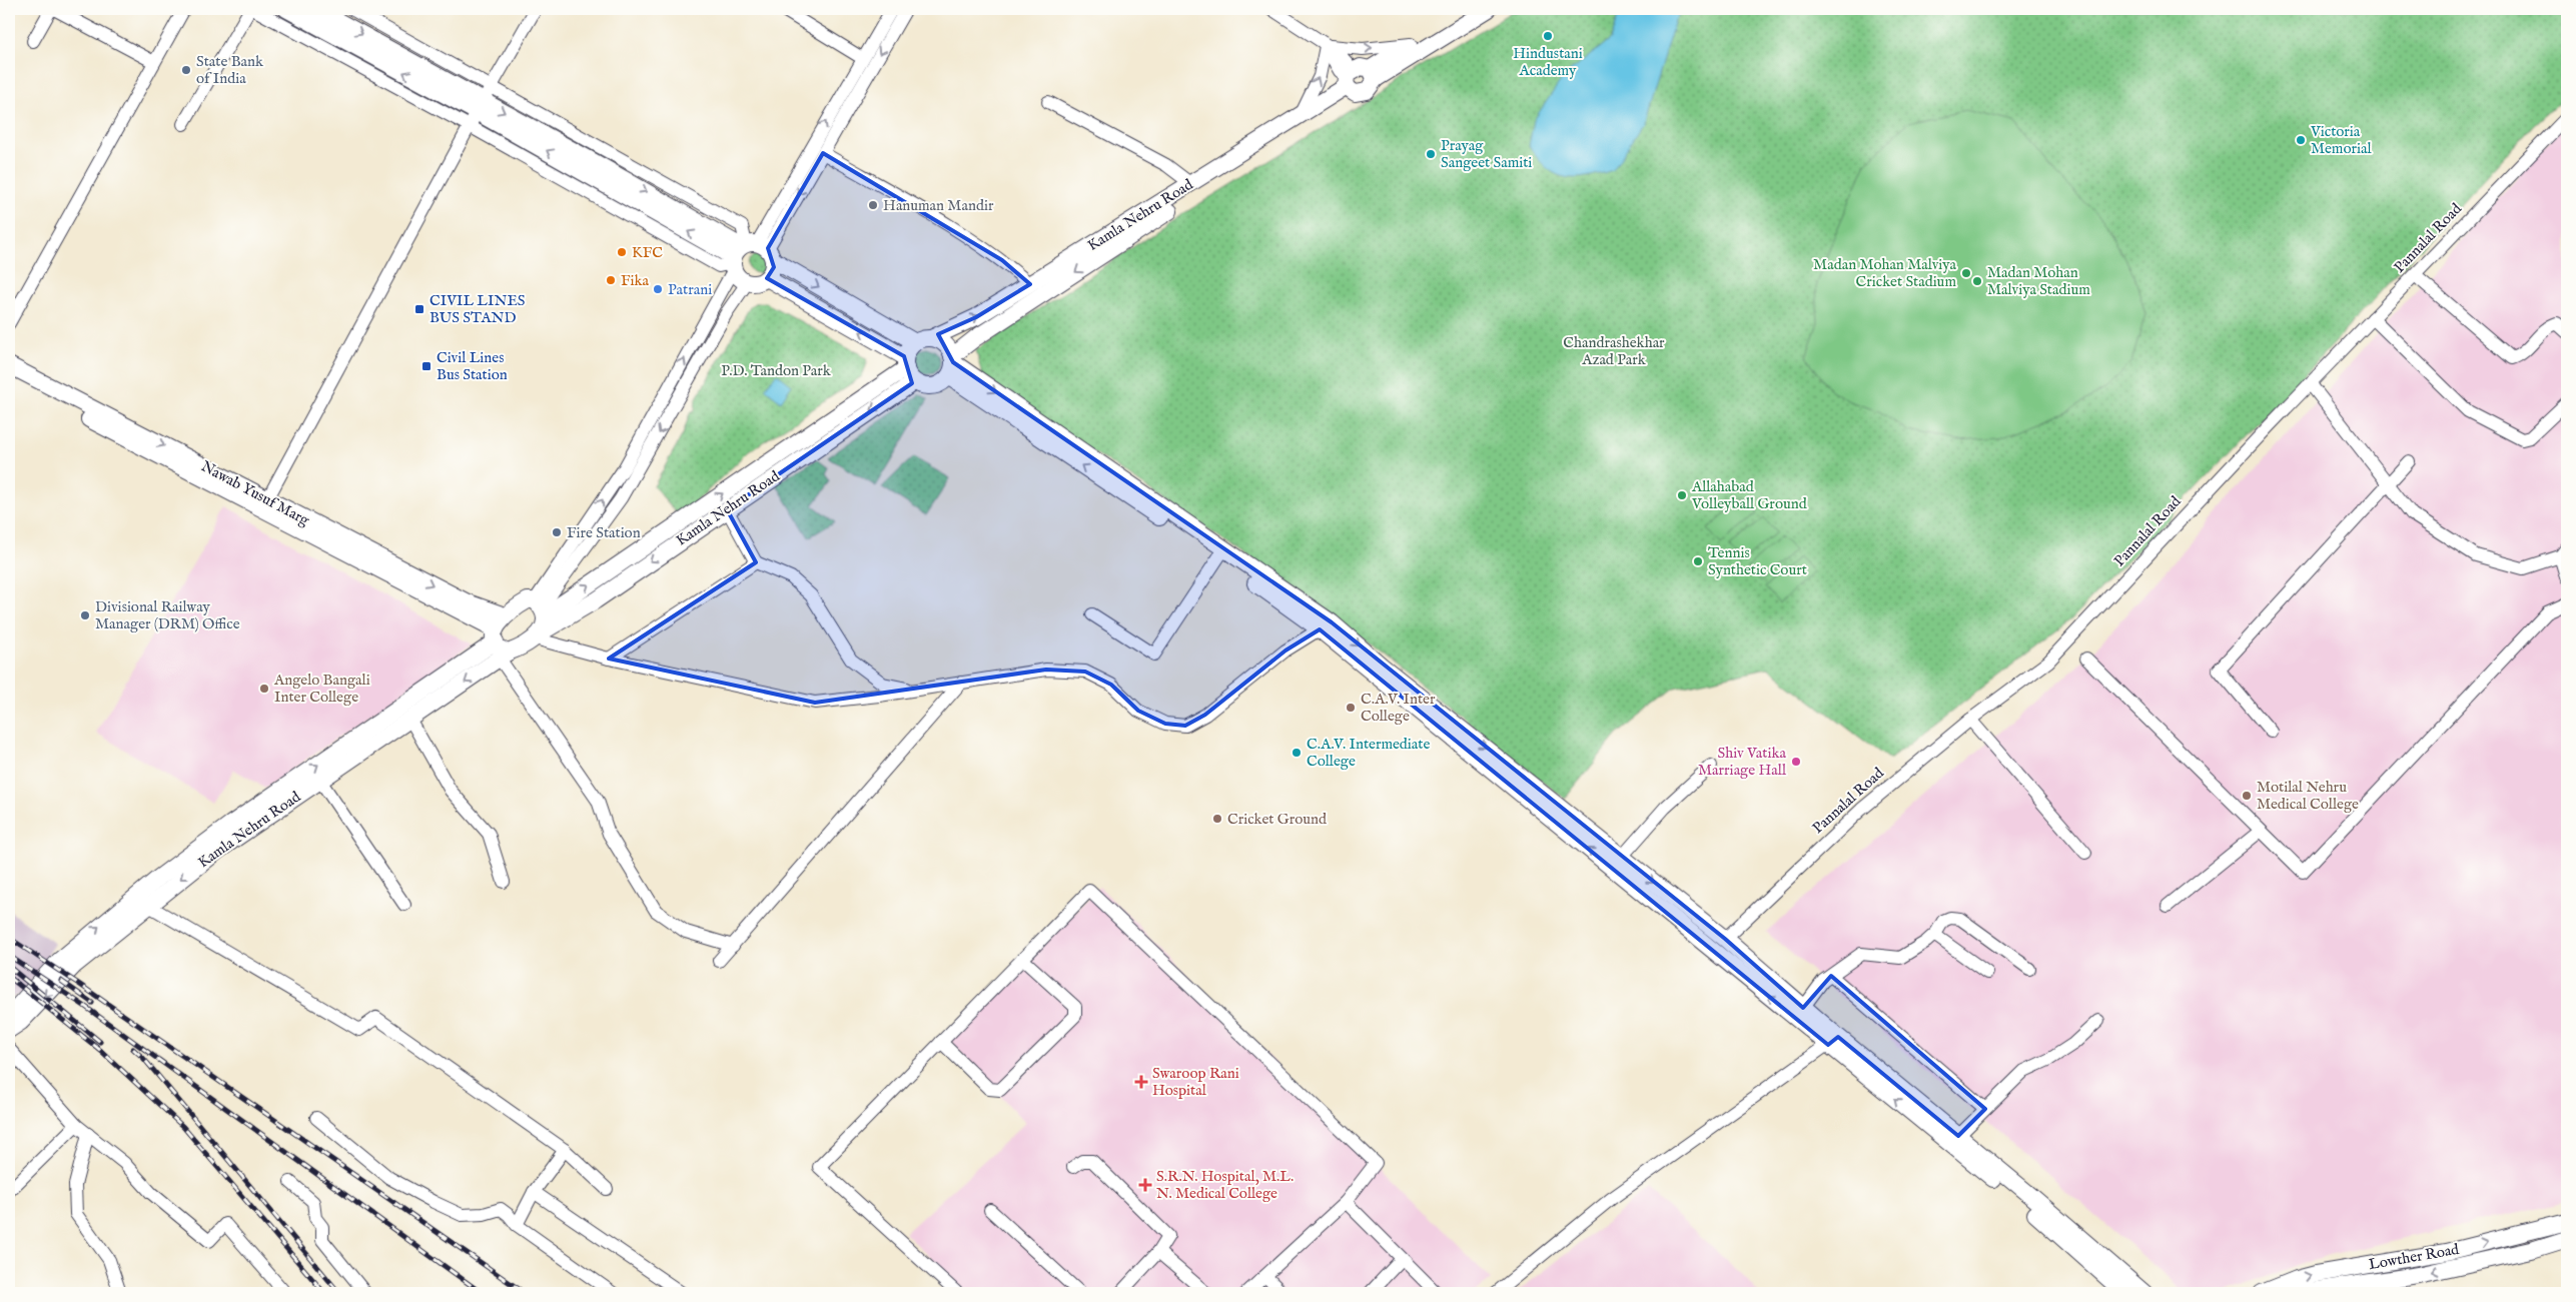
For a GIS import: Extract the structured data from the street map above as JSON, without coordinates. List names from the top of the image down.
{
  "streets": {
    "main road": ["Kamla Nehru Road", "Nawab Yusuf Marg", "Lowther Road"],
    "street": ["Pannalal Road"]
  },
  "crossings": [
    ["Kamla Nehru Road", "Nawab Yusuf Marg"]
  ],
  "parks": ["Chandrashekhar Azad Park", "P.D. Tandon Park"],
  "places": {
    "other": [
      "Hindustani Academy",
      "State Bank of India",
      "Victoria Memorial",
      "Prayag Sangeet Samiti",
      "Hanuman Mandir",
      "KFC",
      "Madan Mohan Malviya Cricket Stadium",
      "Fika",
      "Madan Mohan Malviya Stadium",
      "Patrani",
      "Allahabad Volleyball Ground",
      "Fire Station",
      "Tennis Synthetic Court",
      "Divisional Railway Manager (DRM) Office",
      "Angelo Bangali Inter College",
      "C.A.V. Inter College",
      "C.A.V. Intermediate College",
      "Shiv Vatika Marriage Hall",
      "Motilal Nehru Medical College",
      "Cricket Ground"
    ],
    "transit": ["CIVIL LINES BUS STAND", "Civil Lines Bus Station"],
    "health": ["Swaroop Rani Hospital", "S.R.N. Hospital, M.L. N. Medical College"]
  }
}
